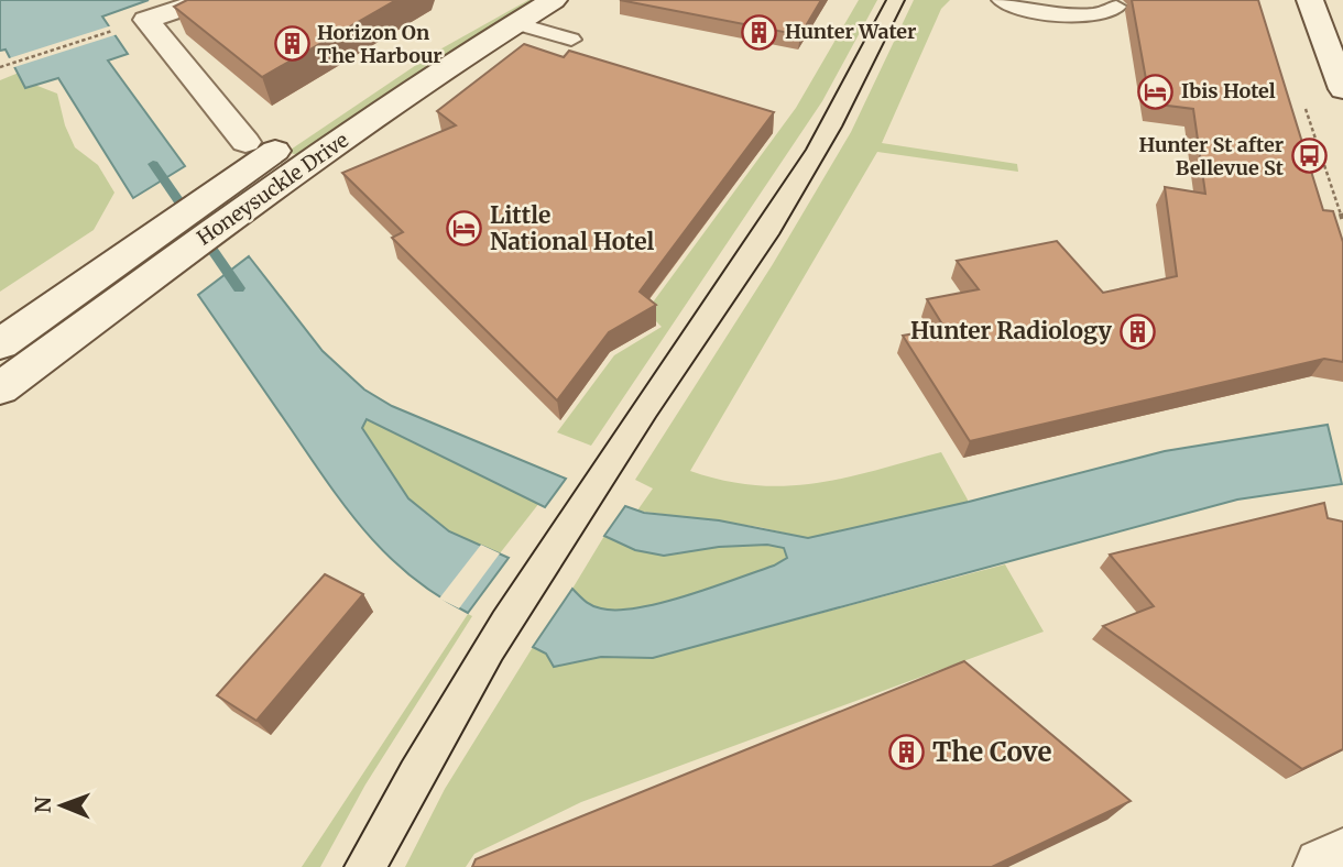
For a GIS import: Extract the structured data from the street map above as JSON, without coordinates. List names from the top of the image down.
{
  "streets": {
    "main road": ["Honeysuckle Drive"]
  },
  "places": {
    "building": [
      "Hunter Water",
      "Horizon On The Harbour",
      "Hunter Radiology",
      "The Cove"
    ],
    "hotel": ["Ibis Hotel", "Little National Hotel"],
    "bus stop": ["Hunter St after Bellevue St"]
  },
  "north": "left"
}
